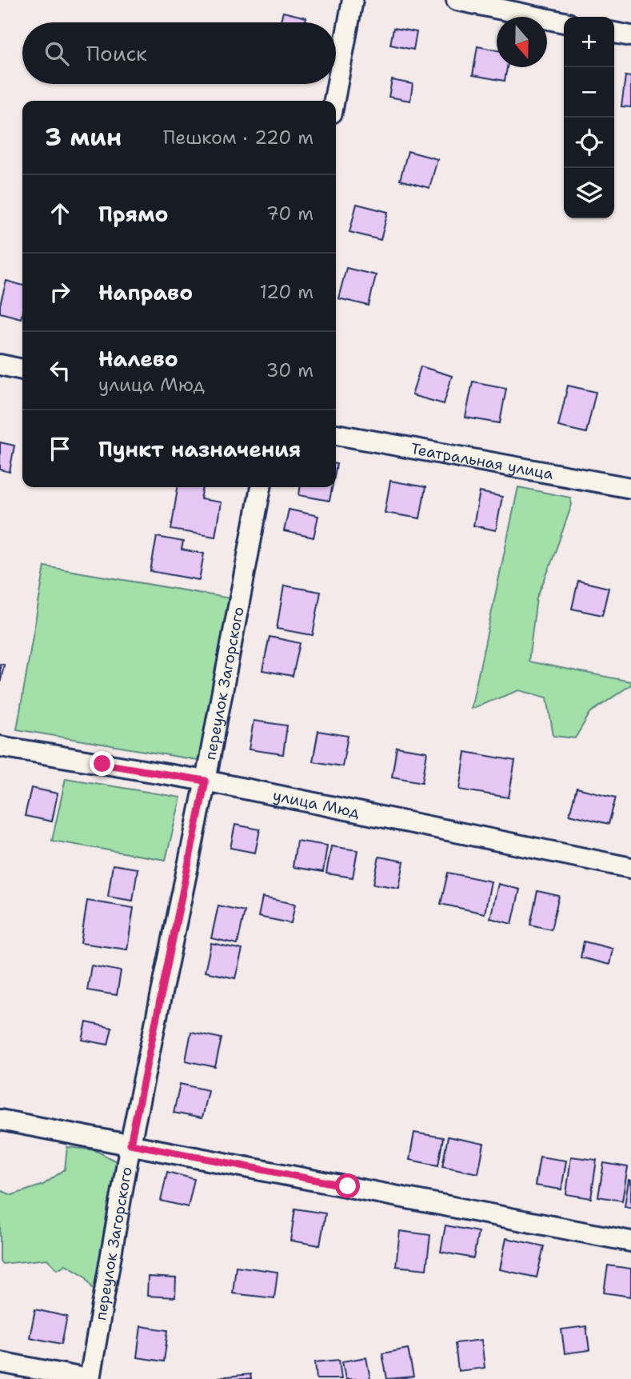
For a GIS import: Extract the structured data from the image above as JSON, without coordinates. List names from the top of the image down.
{
  "streets": {
    "street": ["Театральная улица", "переулок Загорского", "улица Мюд"]
  },
  "crossings": [
    ["переулок Загорского", "улица Мюд"]
  ],
  "north": "bottom",
  "page": {
    "map_buttons": ["+", "−"],
    "search": "Поиск",
    "heading": ["3 мин", "Пешком · 220 m"],
    "list": [
      ["Прямо", "70 m"],
      ["Направо", "120 m"],
      ["Налево", "улица Мюд", "30 m"],
      "Пункт назначения"
    ]
  }
}
